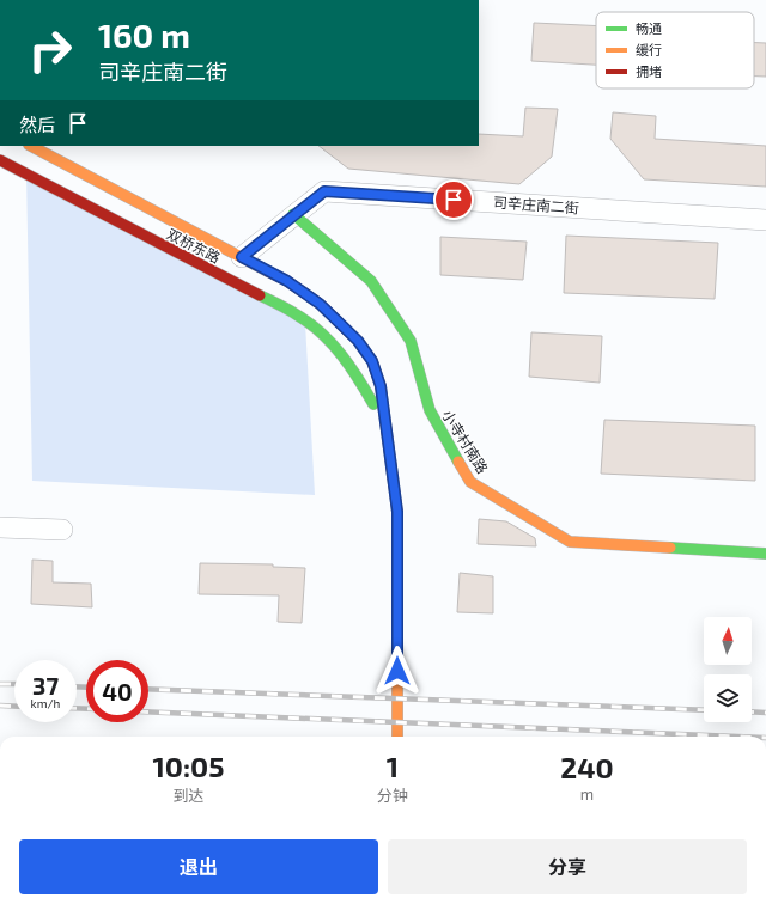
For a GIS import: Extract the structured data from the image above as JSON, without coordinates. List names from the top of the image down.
{
  "streets": {
    "street": ["司辛庄南二街", "双桥东路", "小寺村南路"]
  },
  "crossings": [
    ["司辛庄南二街", "双桥东路"],
    ["司辛庄南二街", "小寺村南路"]
  ],
  "legend": ["畅通", "缓行", "拥堵"],
  "north": "top",
  "page": {
    "turn": ["160 m", "司辛庄南二街"],
    "then": "然后",
    "speed": "37 km/h",
    "limit": "40",
    "eta": [
      "10:05",
      "到达",
      "1",
      "分钟",
      "240",
      "m"
    ],
    "buttons": ["退出", "分享"]
  }
}
